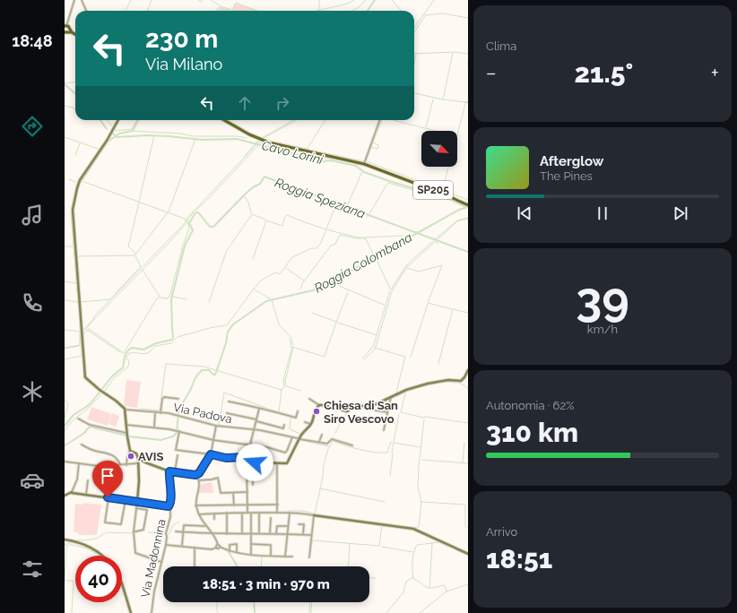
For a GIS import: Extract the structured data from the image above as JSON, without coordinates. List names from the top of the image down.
{
  "streets": {
    "main road": ["SP205"],
    "street": ["Via Padova", "Via Madonnina"]
  },
  "water": ["Cavo Lorini", "Roggia Speziana", "Roggia Colombana"],
  "places": ["Chiesa di San Siro Vescovo", "AVIS"],
  "north": "bottom right",
  "page": {
    "tabs": "18:48",
    "tile": [
      "Clima",
      ["39", "km/h"],
      ["Autonomia · 62%", "310 km"],
      ["Arrivo", "18:51"]
    ],
    "turn": ["230 m", "Via Milano"],
    "heat": ["−", "21.5°", "+"],
    "song": ["Afterglow", "The Pines"],
    "limit": "40",
    "trip": "18:51 · 3 min · 970 m"
  }
}
